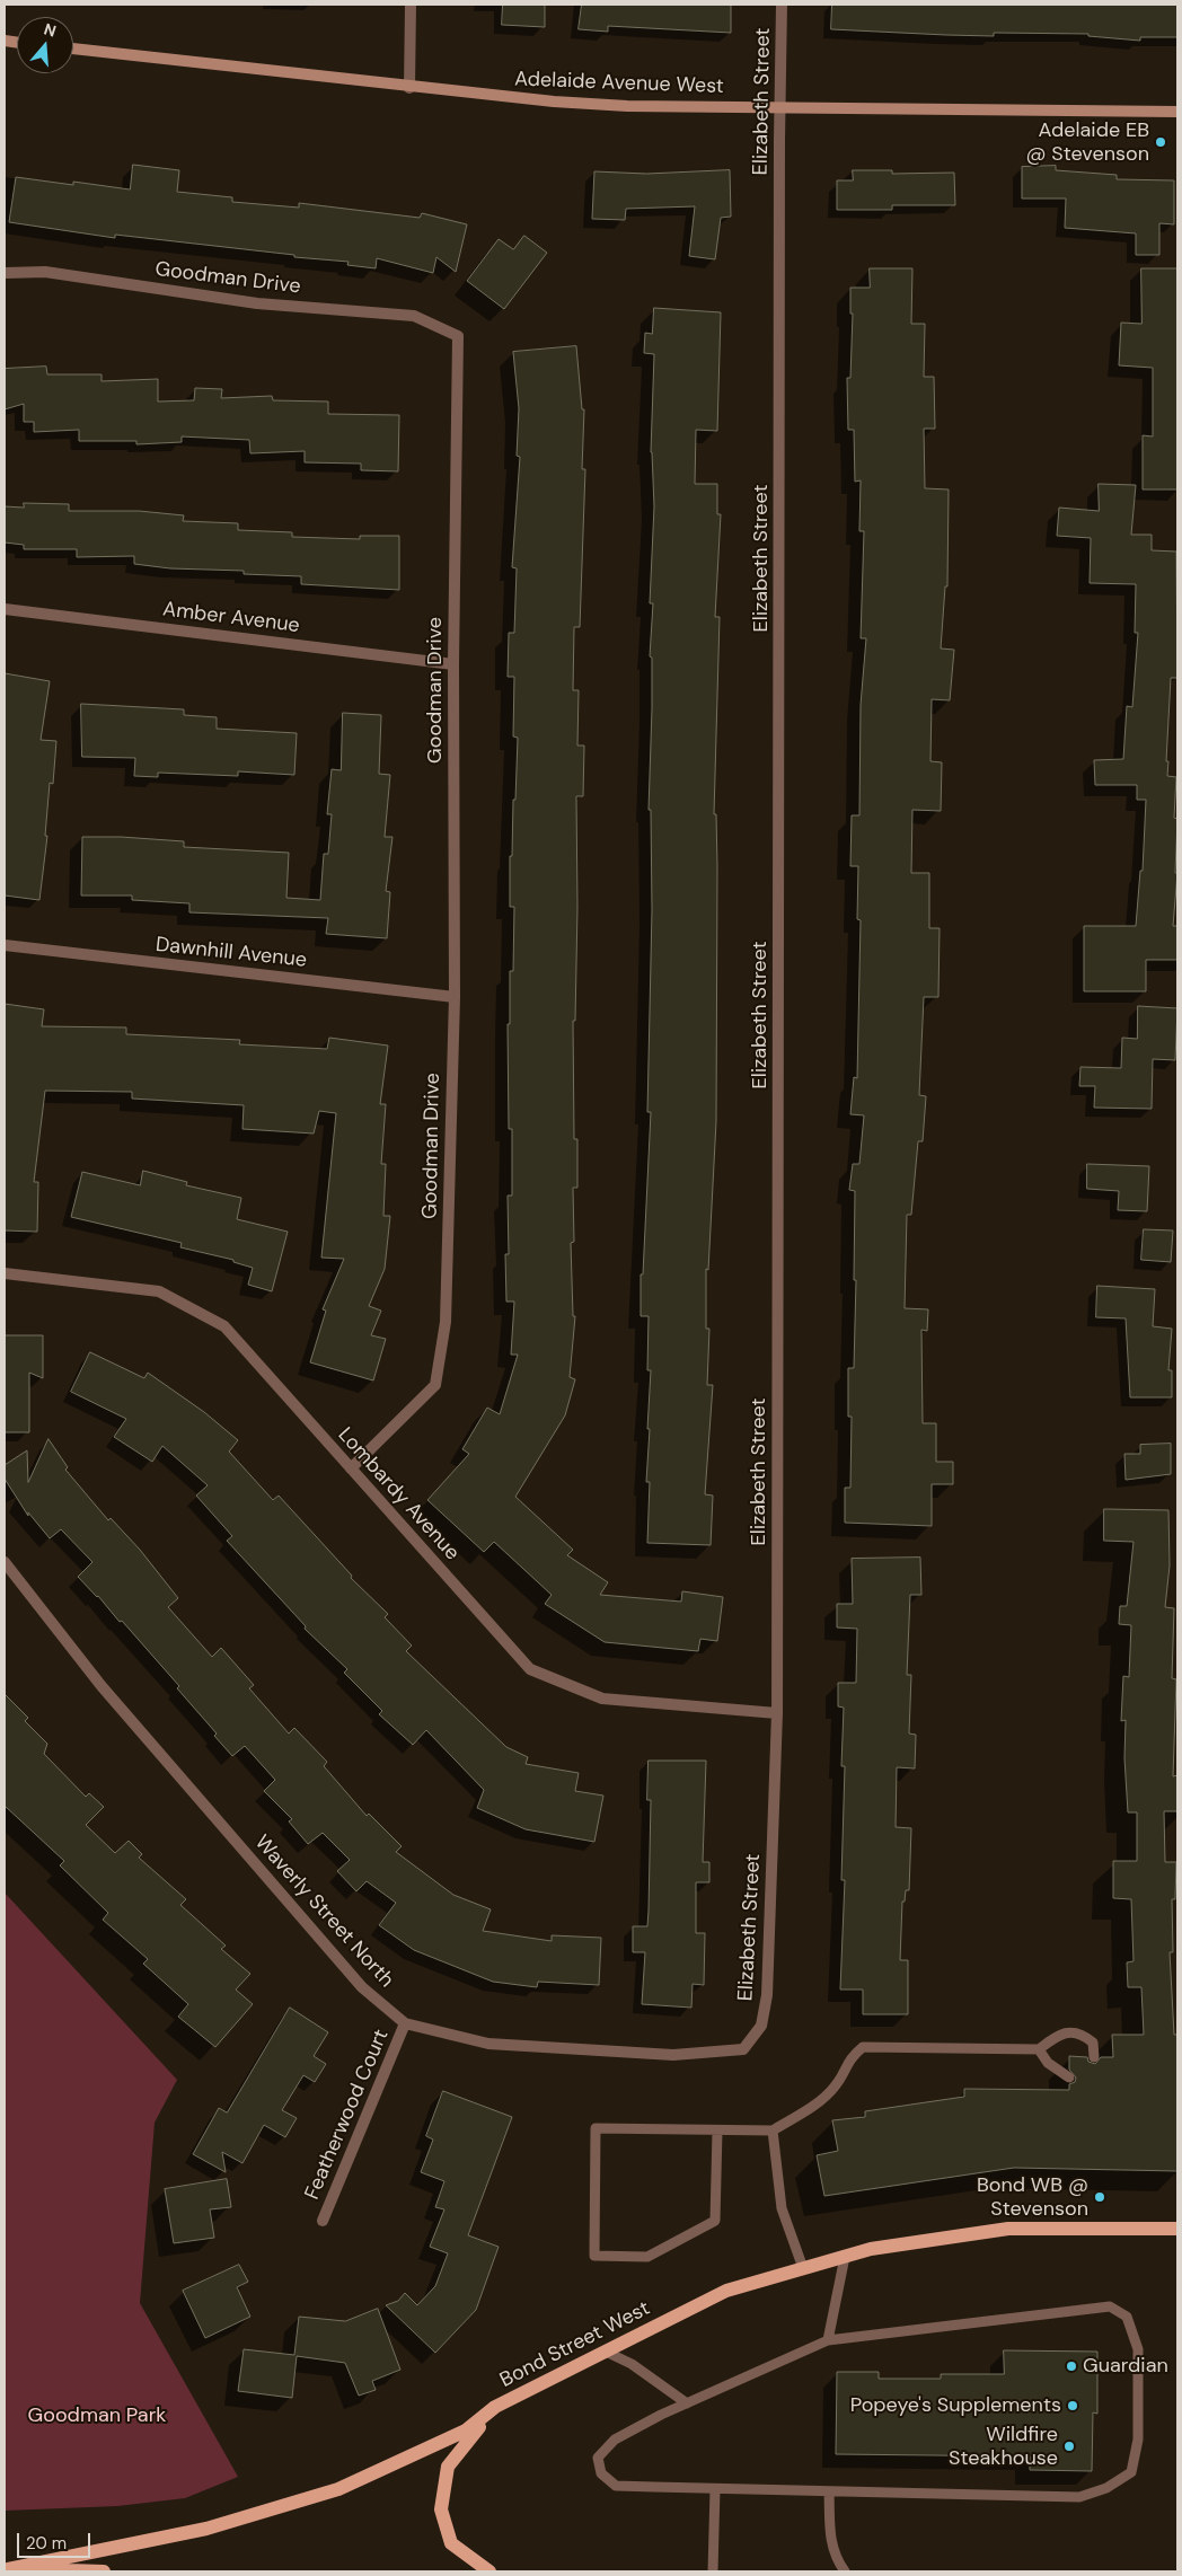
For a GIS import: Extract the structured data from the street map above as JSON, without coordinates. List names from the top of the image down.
{
  "streets": {
    "main road": ["Adelaide Avenue West", "Bond Street West"],
    "street": [
      "Elizabeth Street",
      "Goodman Drive",
      "Amber Avenue",
      "Dawnhill Avenue",
      "Lombardy Avenue",
      "Waverly Street North",
      "Featherwood Court"
    ]
  },
  "crossings": [
    ["Adelaide Avenue West", "Elizabeth Street"],
    ["Elizabeth Street", "Lombardy Avenue"],
    ["Elizabeth Street", "Waverly Street North"],
    ["Goodman Drive", "Amber Avenue"],
    ["Goodman Drive", "Dawnhill Avenue"],
    ["Goodman Drive", "Lombardy Avenue"],
    ["Waverly Street North", "Featherwood Court"]
  ],
  "parks": ["Goodman Park"],
  "places": [
    "Adelaide EB @ Stevenson",
    "Bond WB @ Stevenson",
    "Guardian",
    "Popeye's Supplements",
    "Wildfire Steakhouse"
  ],
  "scale_bar": "20 m",
  "north": "top"
}
